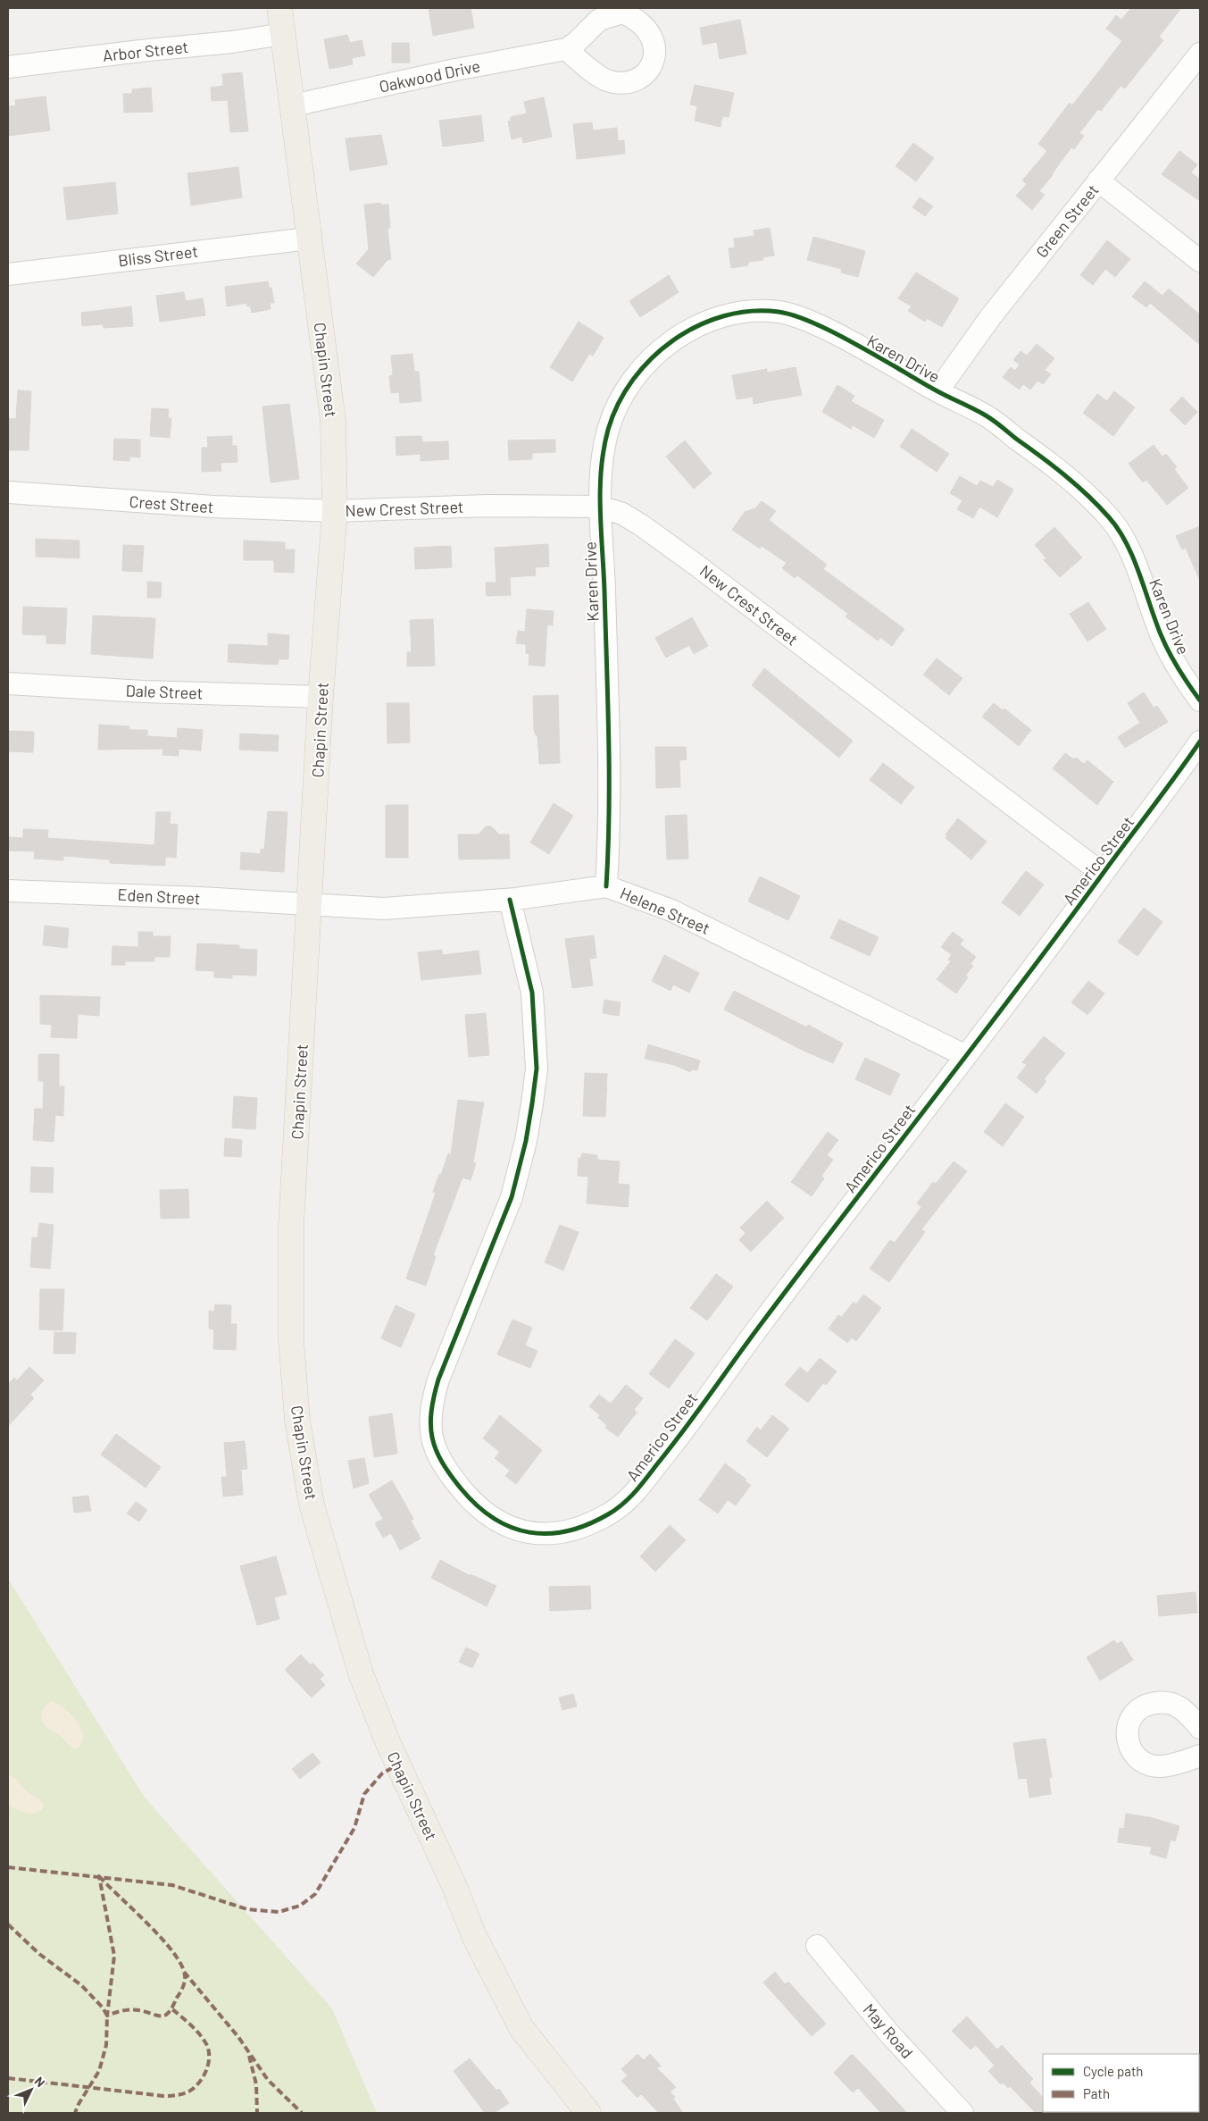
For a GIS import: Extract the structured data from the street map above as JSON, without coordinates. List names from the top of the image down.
{
  "streets": {
    "main road": ["Chapin Street"],
    "street": [
      "Arbor Street",
      "Oakwood Drive",
      "Green Street",
      "Bliss Street",
      "Karen Drive",
      "Crest Street",
      "New Crest Street",
      "Dale Street",
      "Americo Street",
      "Eden Street",
      "Helene Street",
      "May Road"
    ]
  },
  "crossings": [
    ["Arbor Street", "Chapin Street"],
    ["Oakwood Drive", "Chapin Street"],
    ["Green Street", "Karen Drive"],
    ["Bliss Street", "Chapin Street"],
    ["Karen Drive", "New Crest Street"],
    ["Karen Drive", "Helene Street"],
    ["Chapin Street", "Crest Street"],
    ["Chapin Street", "New Crest Street"],
    ["Chapin Street", "Dale Street"],
    ["Chapin Street", "Eden Street"],
    ["Chapin Street", "Helene Street"],
    ["Crest Street", "New Crest Street"],
    ["New Crest Street", "Americo Street"],
    ["Americo Street", "Helene Street"],
    ["Eden Street", "Helene Street"]
  ],
  "legend": ["Cycle path", "Path"],
  "north": "top right"
}
